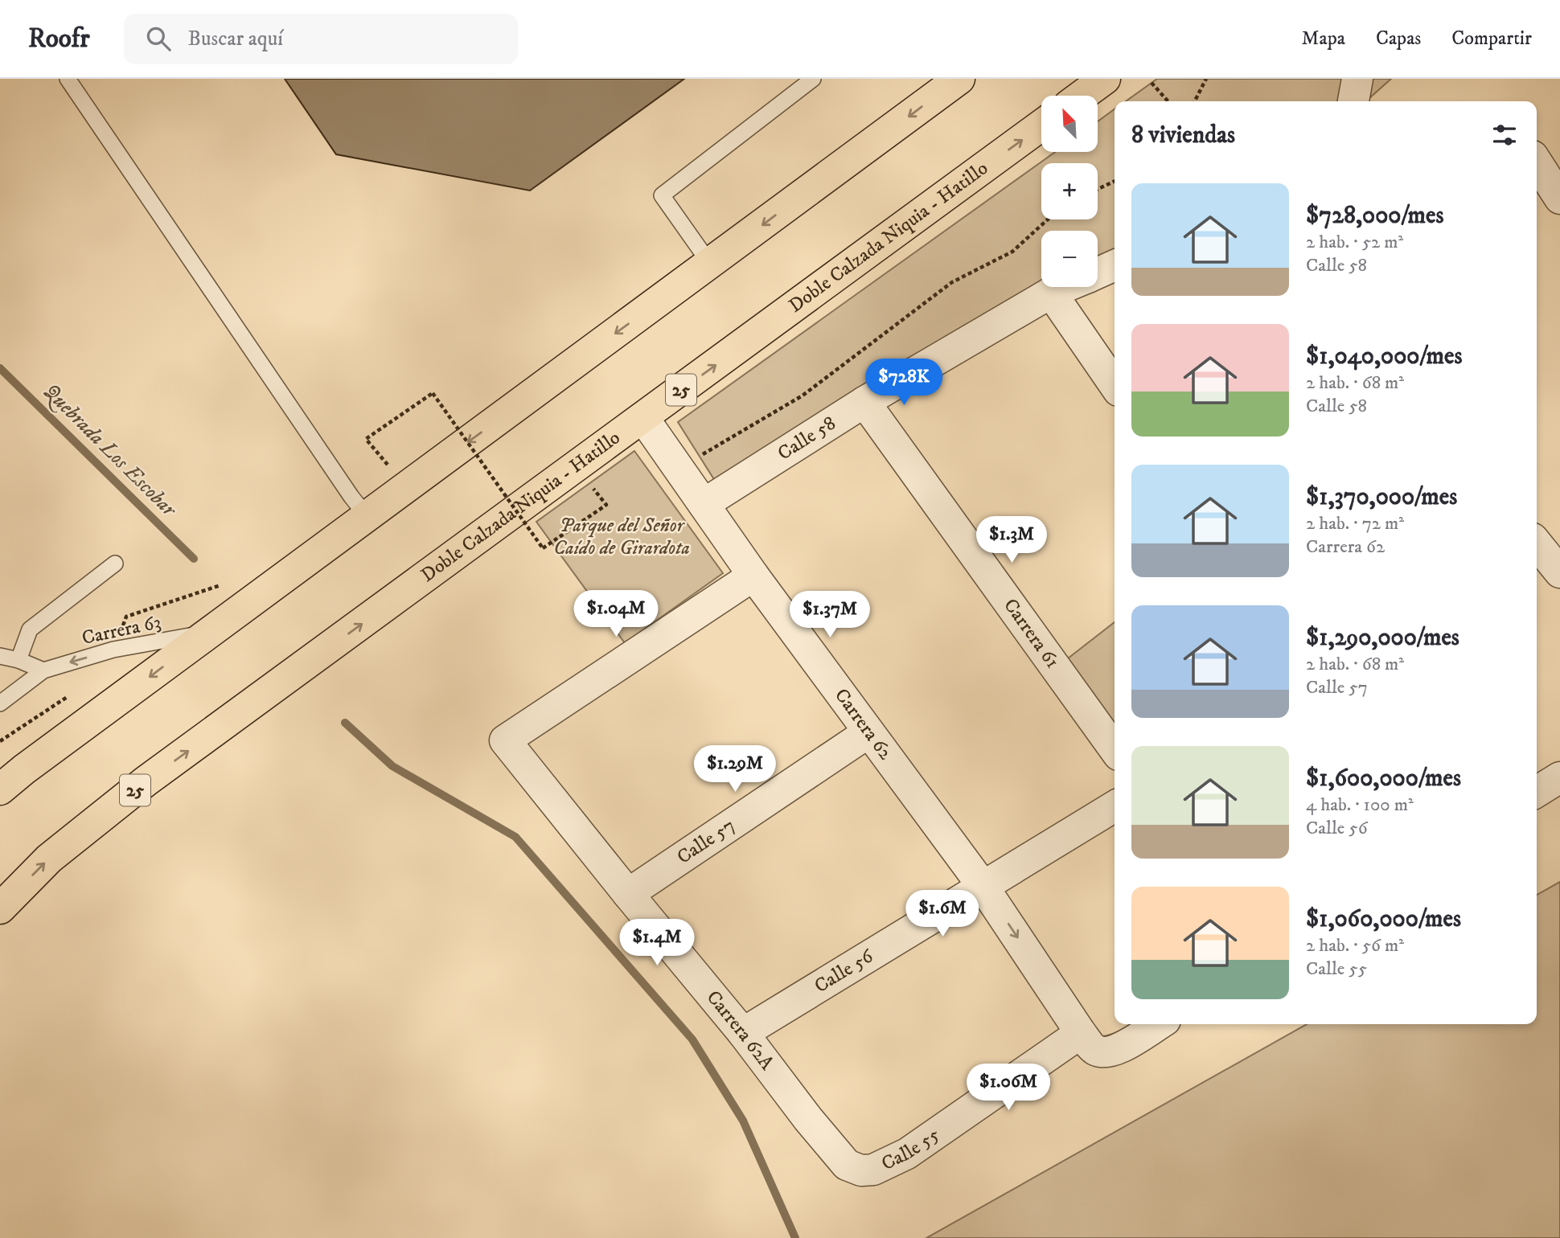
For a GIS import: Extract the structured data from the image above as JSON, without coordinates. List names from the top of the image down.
{
  "streets": {
    "highway": ["Doble Calzada Niquia - Hatillo", "25"],
    "street": [
      "Calle 58",
      "Carrera 61",
      "Carrera 62",
      "Calle 57",
      "Calle 56",
      "Carrera 62A",
      "Calle 55"
    ],
    "lane": ["Carrera 63"]
  },
  "crossings": [
    ["Doble Calzada Niquia - Hatillo", "Carrera 62"],
    ["Calle 58", "Carrera 61"],
    ["Calle 58", "Carrera 62"],
    ["Carrera 62", "Calle 57"],
    ["Carrera 62", "Calle 56"],
    ["Carrera 62", "Carrera 62A"],
    ["Carrera 62", "Calle 55"],
    ["Calle 57", "Carrera 62A"],
    ["Calle 56", "Carrera 62A"],
    ["Carrera 62A", "Calle 55"]
  ],
  "one_way": ["Carrera 63"],
  "water": ["Quebrada Los Escobar"],
  "parks": ["Parque del Señor Caído de Girardota"],
  "north": "top left",
  "page": {
    "header": "Roofr",
    "search": "Buscar aquí",
    "nav": ["Mapa", "Capas", "Compartir"],
    "map_buttons": ["+", "−"],
    "heading": "8 viviendas",
    "list": [
      {
        "name": "$728,000/mes",
        "note": "2 hab. · 52 m² · Calle 58"
      },
      {
        "name": "$1,040,000/mes",
        "note": "2 hab. · 68 m² · Calle 58"
      },
      {
        "name": "$1,370,000/mes",
        "note": "2 hab. · 72 m² · Carrera 62"
      },
      {
        "name": "$1,290,000/mes",
        "note": "2 hab. · 68 m² · Calle 57"
      },
      {
        "name": "$1,600,000/mes",
        "note": "4 hab. · 100 m² · Calle 56"
      },
      {
        "name": "$1,060,000/mes",
        "note": "2 hab. · 56 m² · Calle 55"
      }
    ],
    "price": [
      "$728K",
      "$1.3M",
      "$1.04M",
      "$1.37M",
      "$1.29M",
      "$1.6M",
      "$1.4M",
      "$1.06M"
    ]
  }
}
